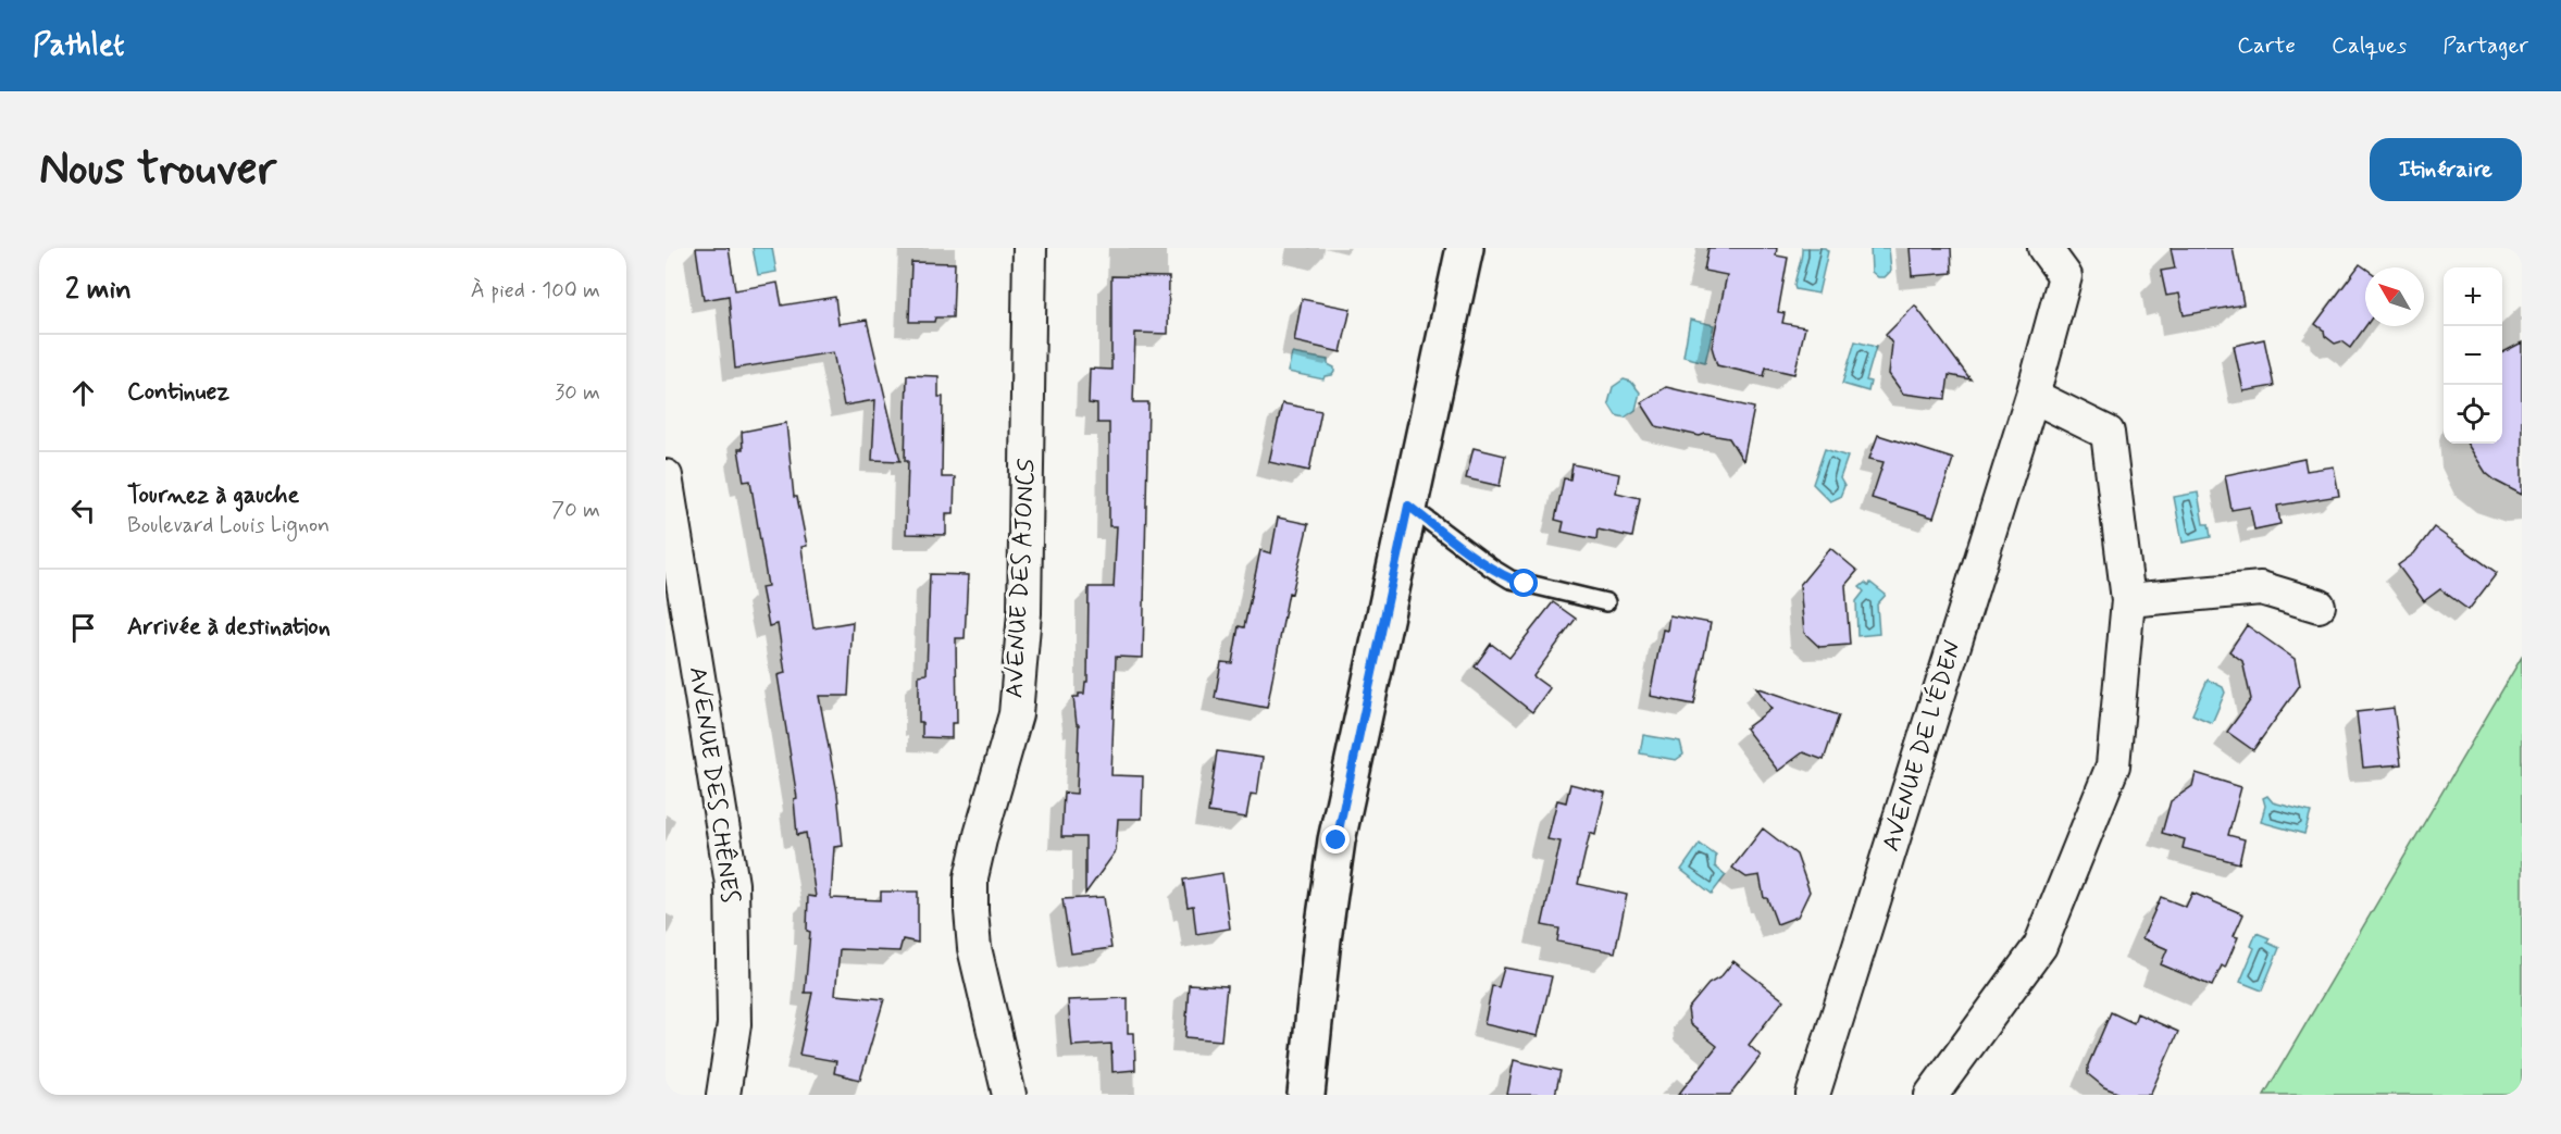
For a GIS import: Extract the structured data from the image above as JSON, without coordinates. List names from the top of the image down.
{
  "streets": {
    "street": ["AVENUE DES AJONCS", "AVENUE DE L'ÉDEN", "AVENUE DES CHÊNES"]
  },
  "north": "top left",
  "page": {
    "header": "Pathlet",
    "nav": ["Carte", "Calques", "Partager"],
    "buttons": "Itinéraire",
    "title": "Nous trouver",
    "heading": ["2 min", "À pied · 100 m"],
    "map_buttons": ["+", "−"],
    "list": [
      ["Continuez", "30 m"],
      ["Tournez à gauche", "Boulevard Louis Lignon", "70 m"],
      "Arrivée à destination"
    ]
  }
}
